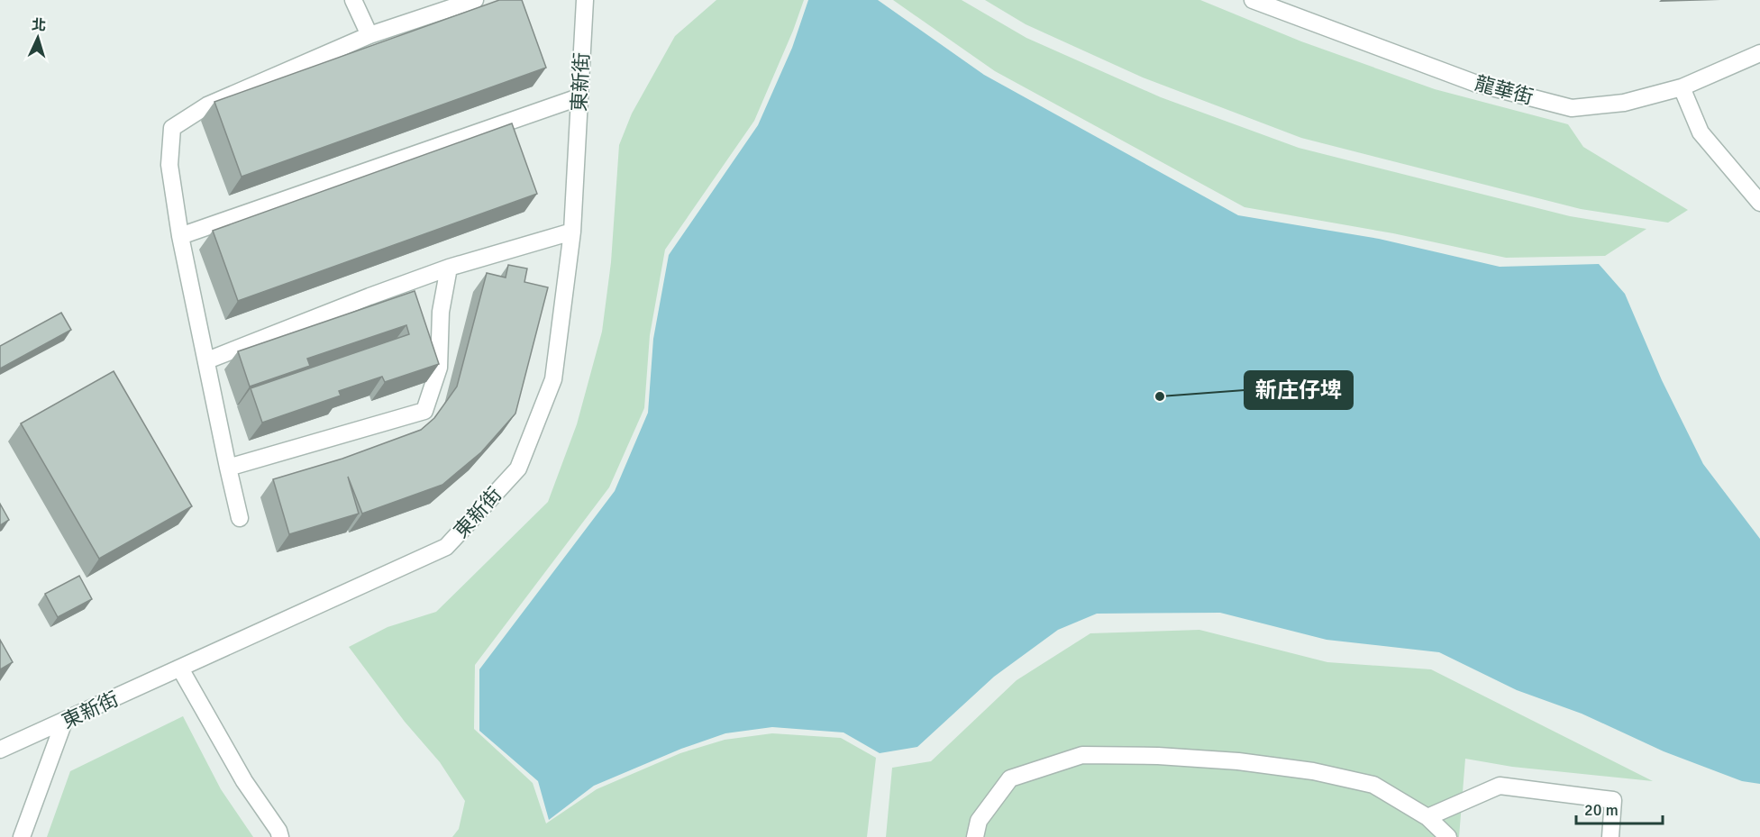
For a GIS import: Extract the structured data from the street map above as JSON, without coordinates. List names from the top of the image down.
{
  "streets": {
    "street": ["東新街", "龍華街"]
  },
  "places": ["新庄仔埤"],
  "scale_bar": "20 m",
  "north": "top"
}
